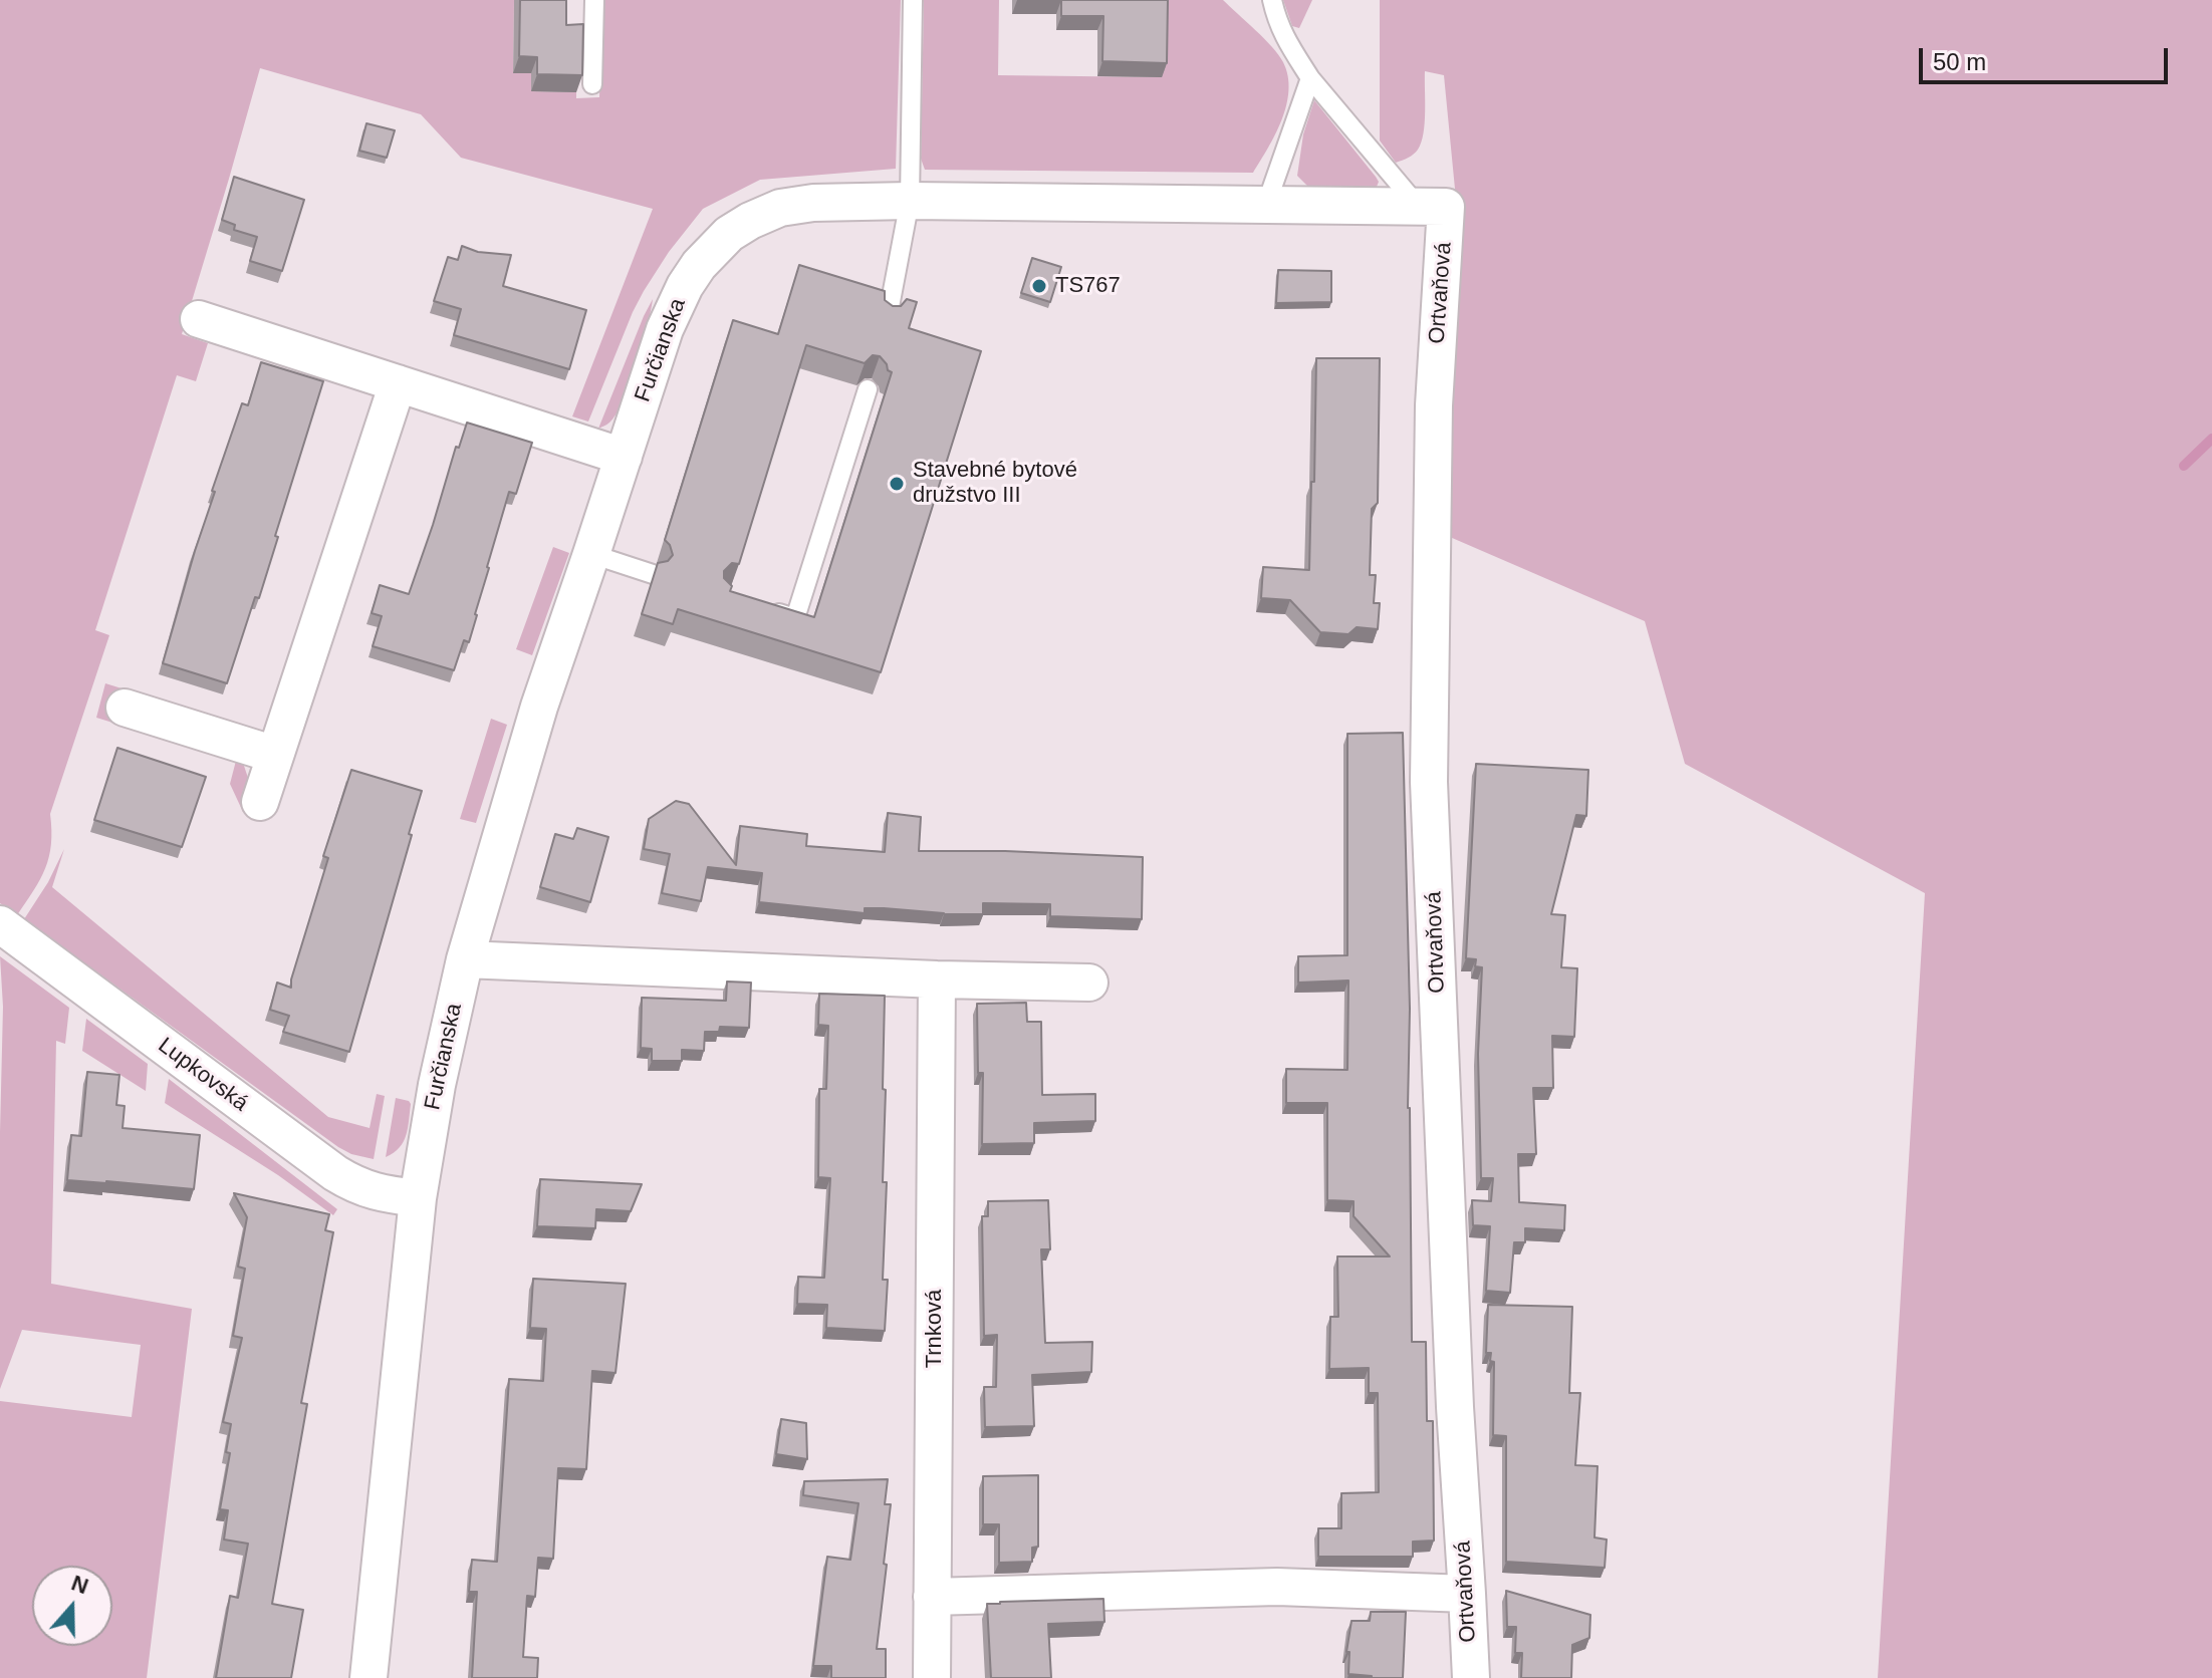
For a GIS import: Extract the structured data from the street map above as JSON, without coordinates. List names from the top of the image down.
{
  "streets": {
    "street": [
      "Ortvaňová",
      "Furčianska",
      "Lupkovská",
      "Trnková"
    ]
  },
  "crossings": [
    ["Ortvaňová", "Furčianska"],
    ["Furčianska", "Lupkovská"]
  ],
  "places": ["TS767", "Stavebné bytové družstvo III"],
  "scale_bar": "50 m",
  "north": "top"
}
